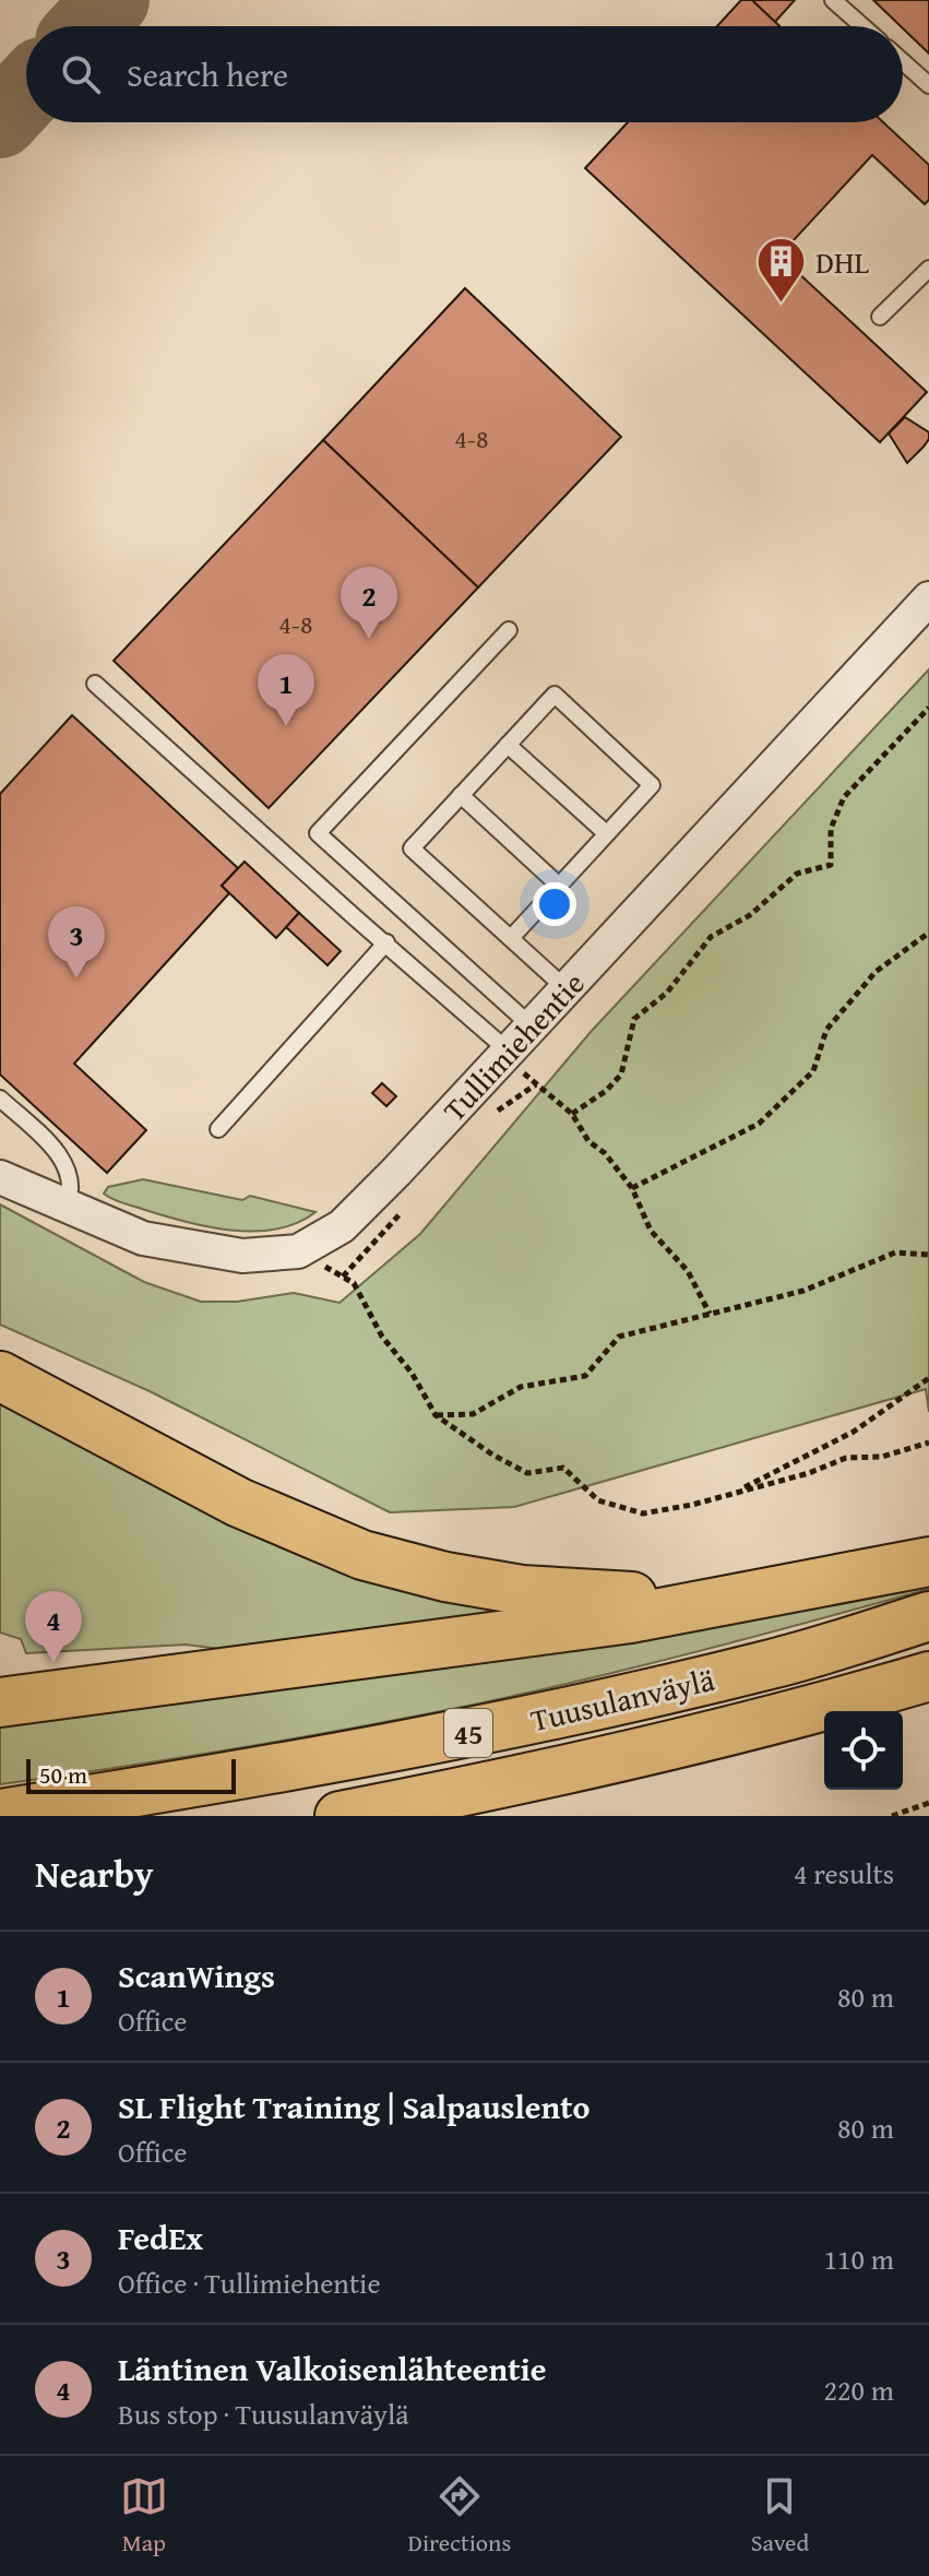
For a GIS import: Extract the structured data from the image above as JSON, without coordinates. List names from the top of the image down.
{
  "streets": {
    "highway": ["Tuusulanväylä", "45"],
    "street": ["Tullimiehentie"]
  },
  "places": {
    "building": ["DHL"]
  },
  "house_numbers": ["4-8", "4-8"],
  "scale_bar": "50 m",
  "page": {
    "search": "Search here",
    "pins": [
      "2",
      "1",
      "3",
      "4"
    ],
    "scale": "50 m",
    "heading": ["Nearby", "4 results"],
    "list": [
      {
        "mark": "1",
        "name": "ScanWings",
        "note": "Office",
        "value": "80 m"
      },
      {
        "mark": "2",
        "name": "SL Flight Training | Salpauslento",
        "note": "Office",
        "value": "80 m"
      },
      {
        "mark": "3",
        "name": "FedEx",
        "note": "Office · Tullimiehentie",
        "value": "110 m"
      },
      {
        "mark": "4",
        "name": "Läntinen Valkoisenlähteentie",
        "note": "Bus stop · Tuusulanväylä",
        "value": "220 m"
      }
    ],
    "nav": ["Map", "Directions", "Saved"]
  }
}
